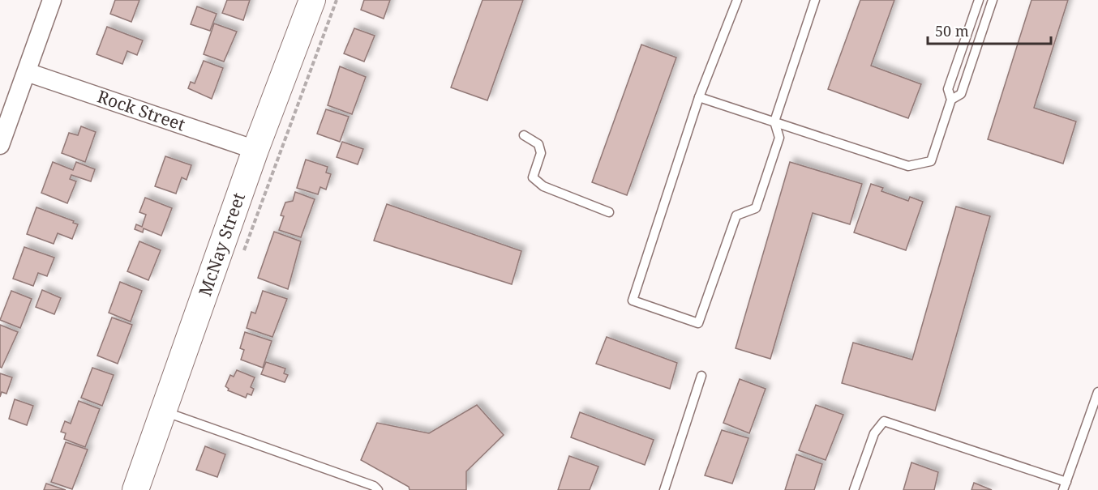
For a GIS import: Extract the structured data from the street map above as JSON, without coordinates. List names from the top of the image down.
{
  "streets": {
    "street": ["Rock Street", "McNay Street"]
  },
  "crossings": [
    ["Rock Street", "McNay Street"]
  ],
  "scale_bar": "50 m"
}
